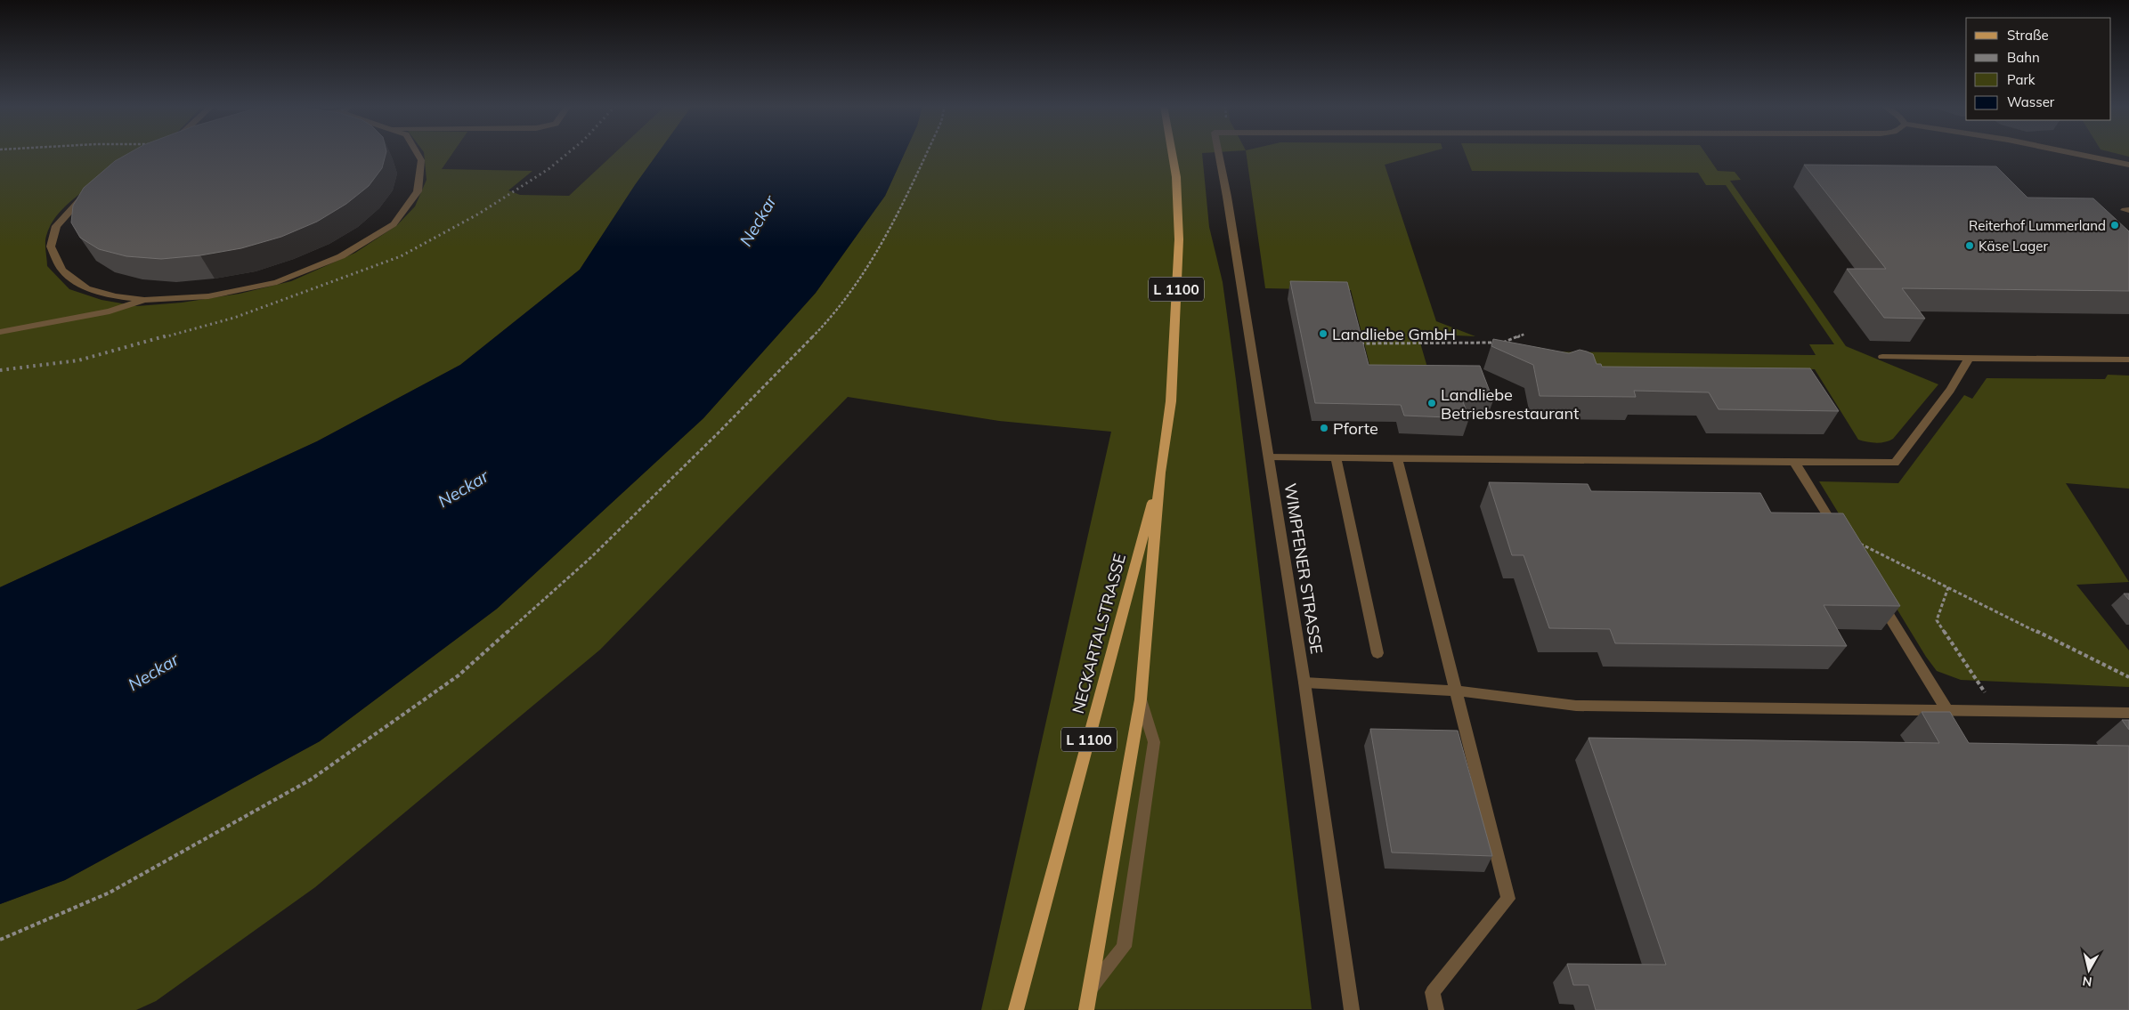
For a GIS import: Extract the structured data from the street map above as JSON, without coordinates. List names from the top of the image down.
{
  "streets": {
    "main road": ["L 1100", "NECKARTALSTRASSE"],
    "street": ["WIMPFENER STRASSE"]
  },
  "water": ["Neckar"],
  "places": [
    "Reiterhof Lummerland",
    "Käse Lager",
    "Landliebe GmbH",
    "Landliebe Betriebsrestaurant",
    "Pforte"
  ],
  "legend": [
    "Straße",
    "Bahn",
    "Park",
    "Wasser"
  ],
  "north": "bottom"
}
